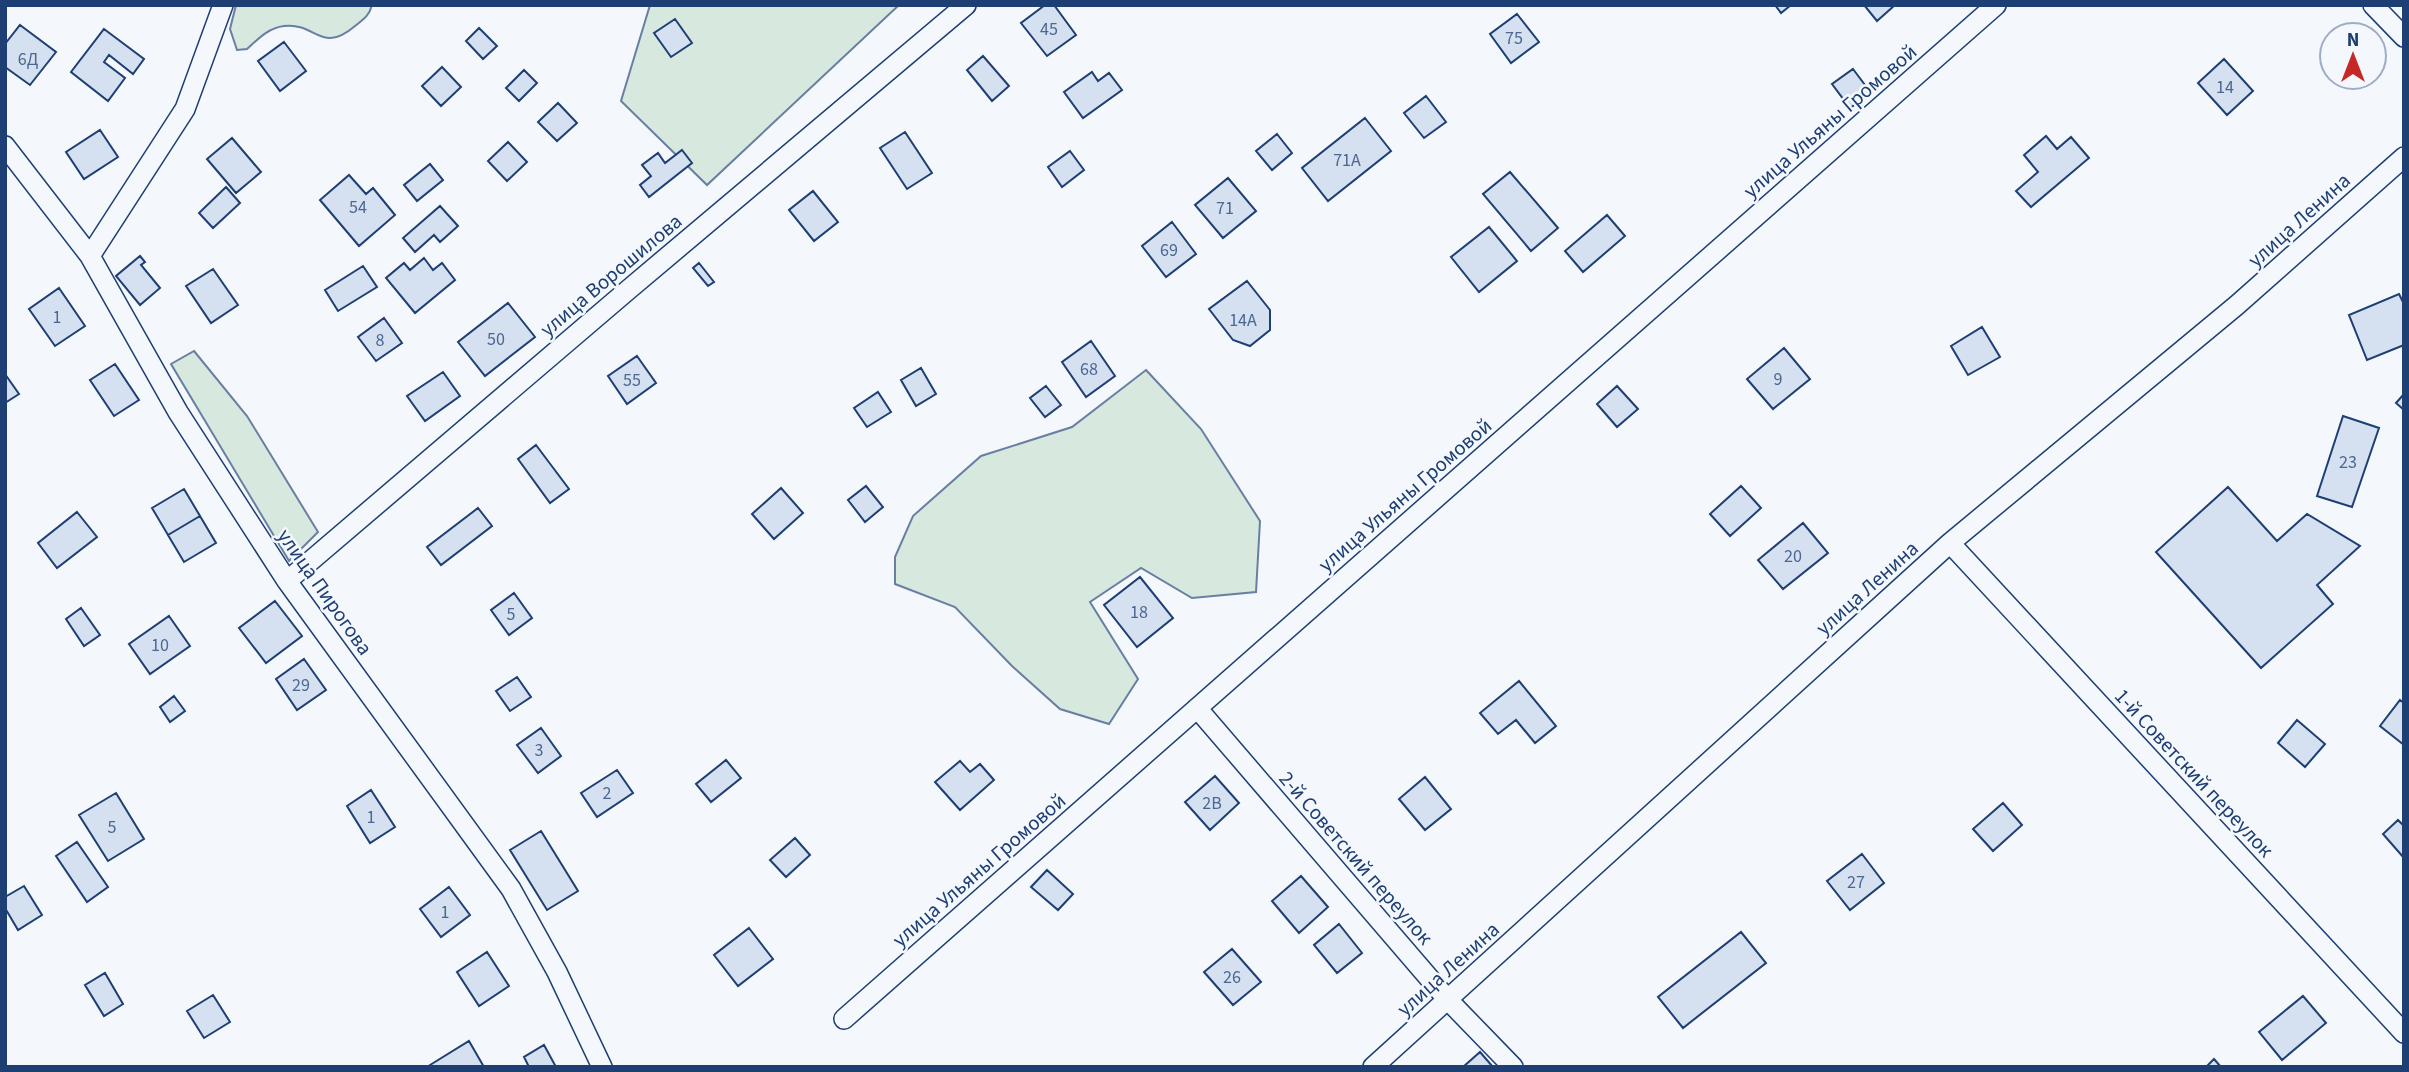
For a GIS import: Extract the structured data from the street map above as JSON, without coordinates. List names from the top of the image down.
{
  "streets": {
    "street": [
      "улица Ульяны Громовой",
      "улица Ленина",
      "улица Ворошилова",
      "улица Пирогова",
      "1-й Советский переулок",
      "2-й Советский переулок"
    ]
  },
  "crossings": [
    ["улица Ульяны Громовой", "2-й Советский переулок"],
    ["улица Ленина", "1-й Советский переулок"],
    ["улица Ленина", "2-й Советский переулок"],
    ["улица Ворошилова", "улица Пирогова"]
  ],
  "house_numbers": [
    "45",
    "75",
    "6Д",
    "14",
    "71А",
    "54",
    "71",
    "69",
    "1",
    "14А",
    "50",
    "8",
    "68",
    "9",
    "55",
    "23",
    "20",
    "18",
    "5",
    "10",
    "29",
    "3",
    "2",
    "2В",
    "1",
    "5",
    "27",
    "1",
    "26"
  ],
  "north": "top"
}
